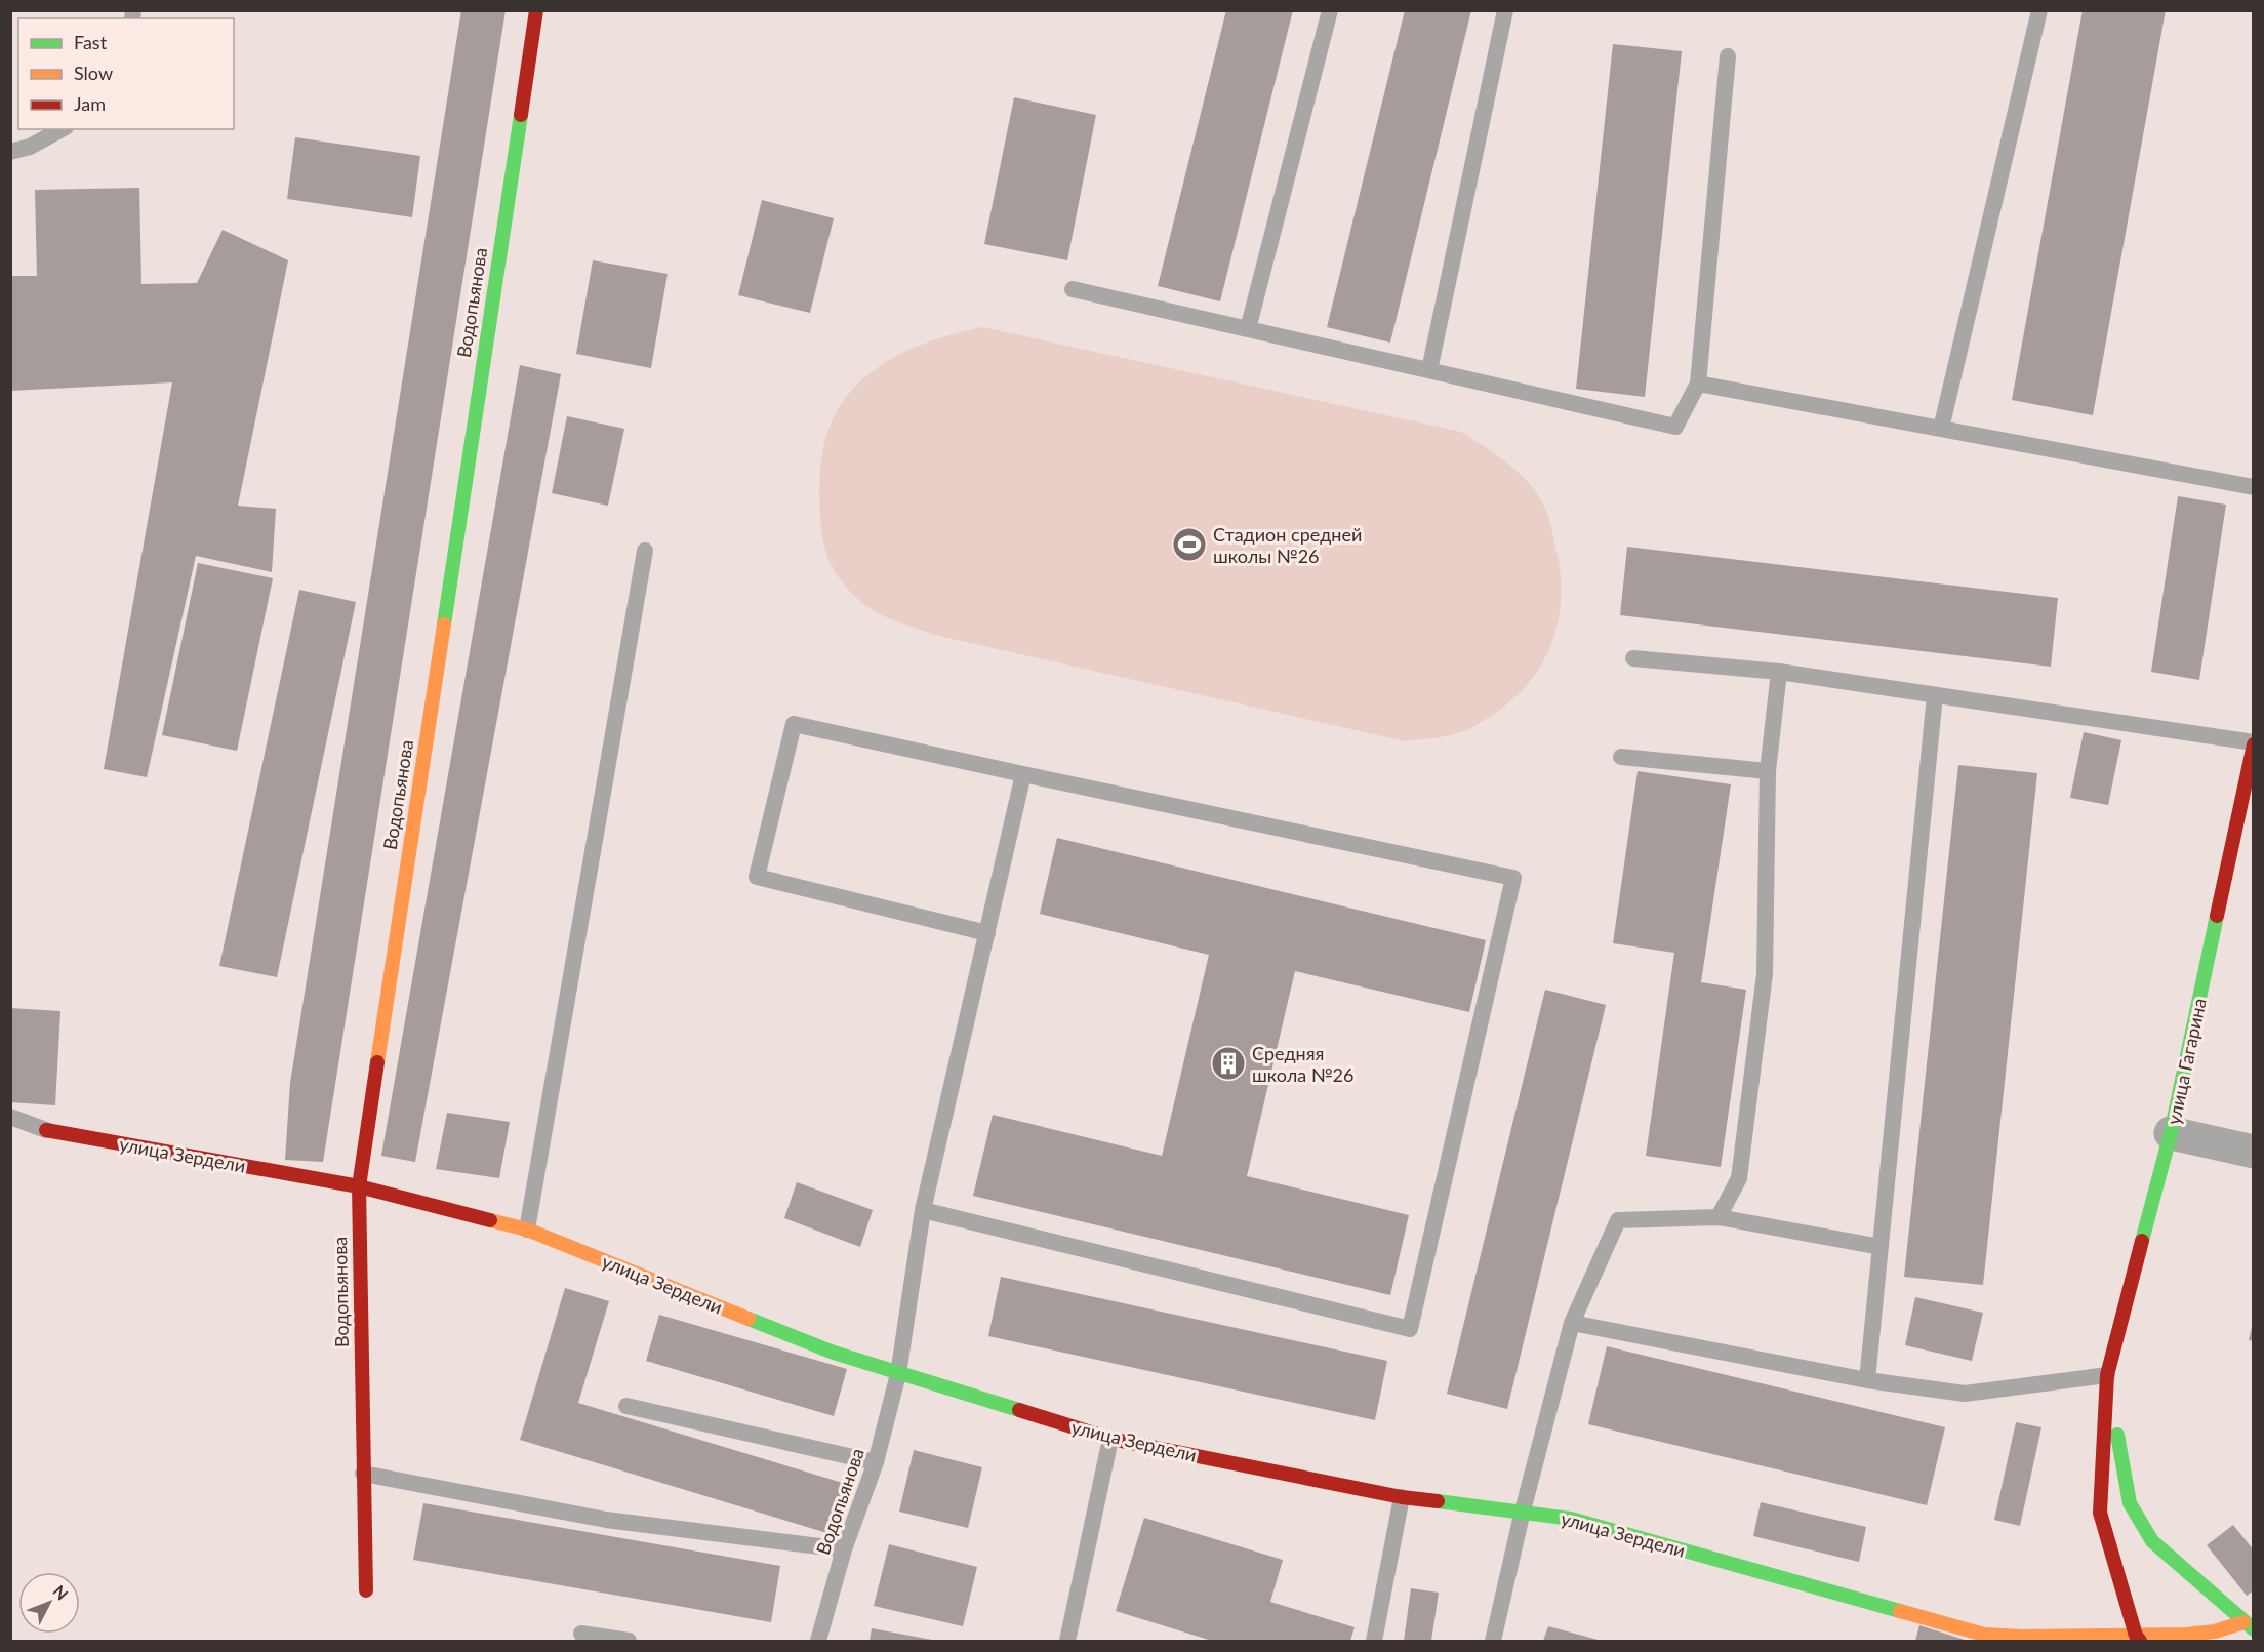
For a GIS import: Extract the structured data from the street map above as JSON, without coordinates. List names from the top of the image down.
{
  "streets": {
    "street": ["Водопьянова", "улица Гагарина", "улица Зердели"]
  },
  "crossings": [
    ["Водопьянова", "улица Зердели"],
    ["улица Гагарина", "улица Зердели"]
  ],
  "places": {
    "sports": ["Стадион средней школы №26"],
    "building": ["Средняя школа №26"]
  },
  "legend": ["Fast", "Slow", "Jam"],
  "north": "top right"
}
